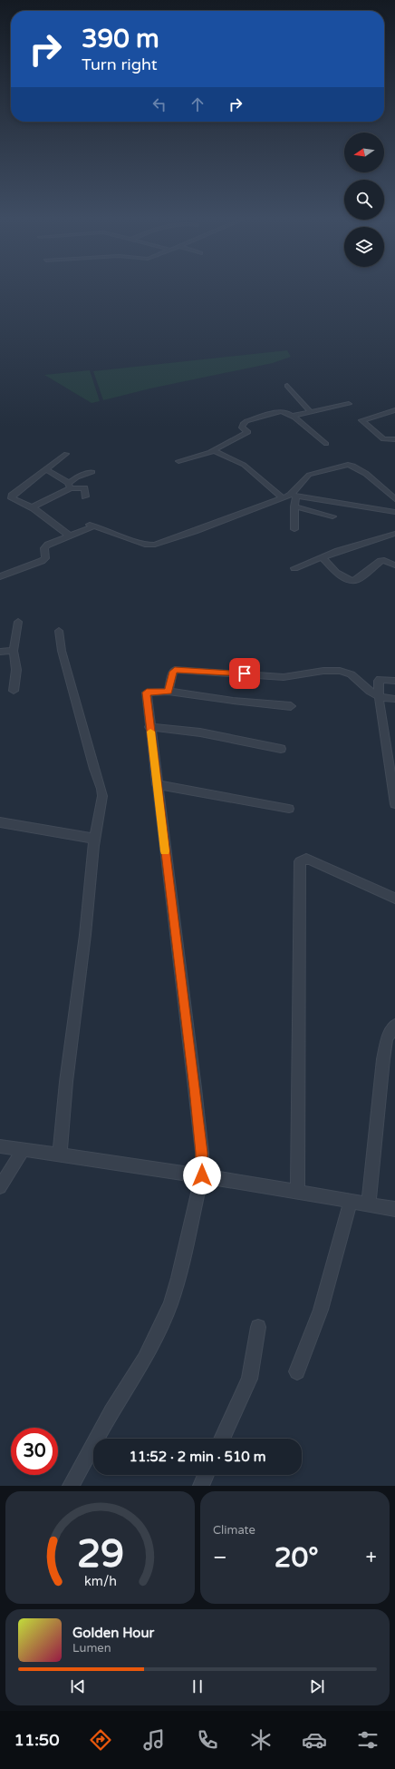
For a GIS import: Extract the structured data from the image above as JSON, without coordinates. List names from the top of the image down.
{
  "north": "left",
  "page": {
    "turn": ["390 m", "Turn right"],
    "limit": "30",
    "trip": "11:52 · 2 min · 510 m",
    "tile": "Climate",
    "heat": ["−", "20°", "+"],
    "song": ["Golden Hour", "Lumen"],
    "tabs": "11:50",
    "gauge": ["29", "km/h"]
  }
}
